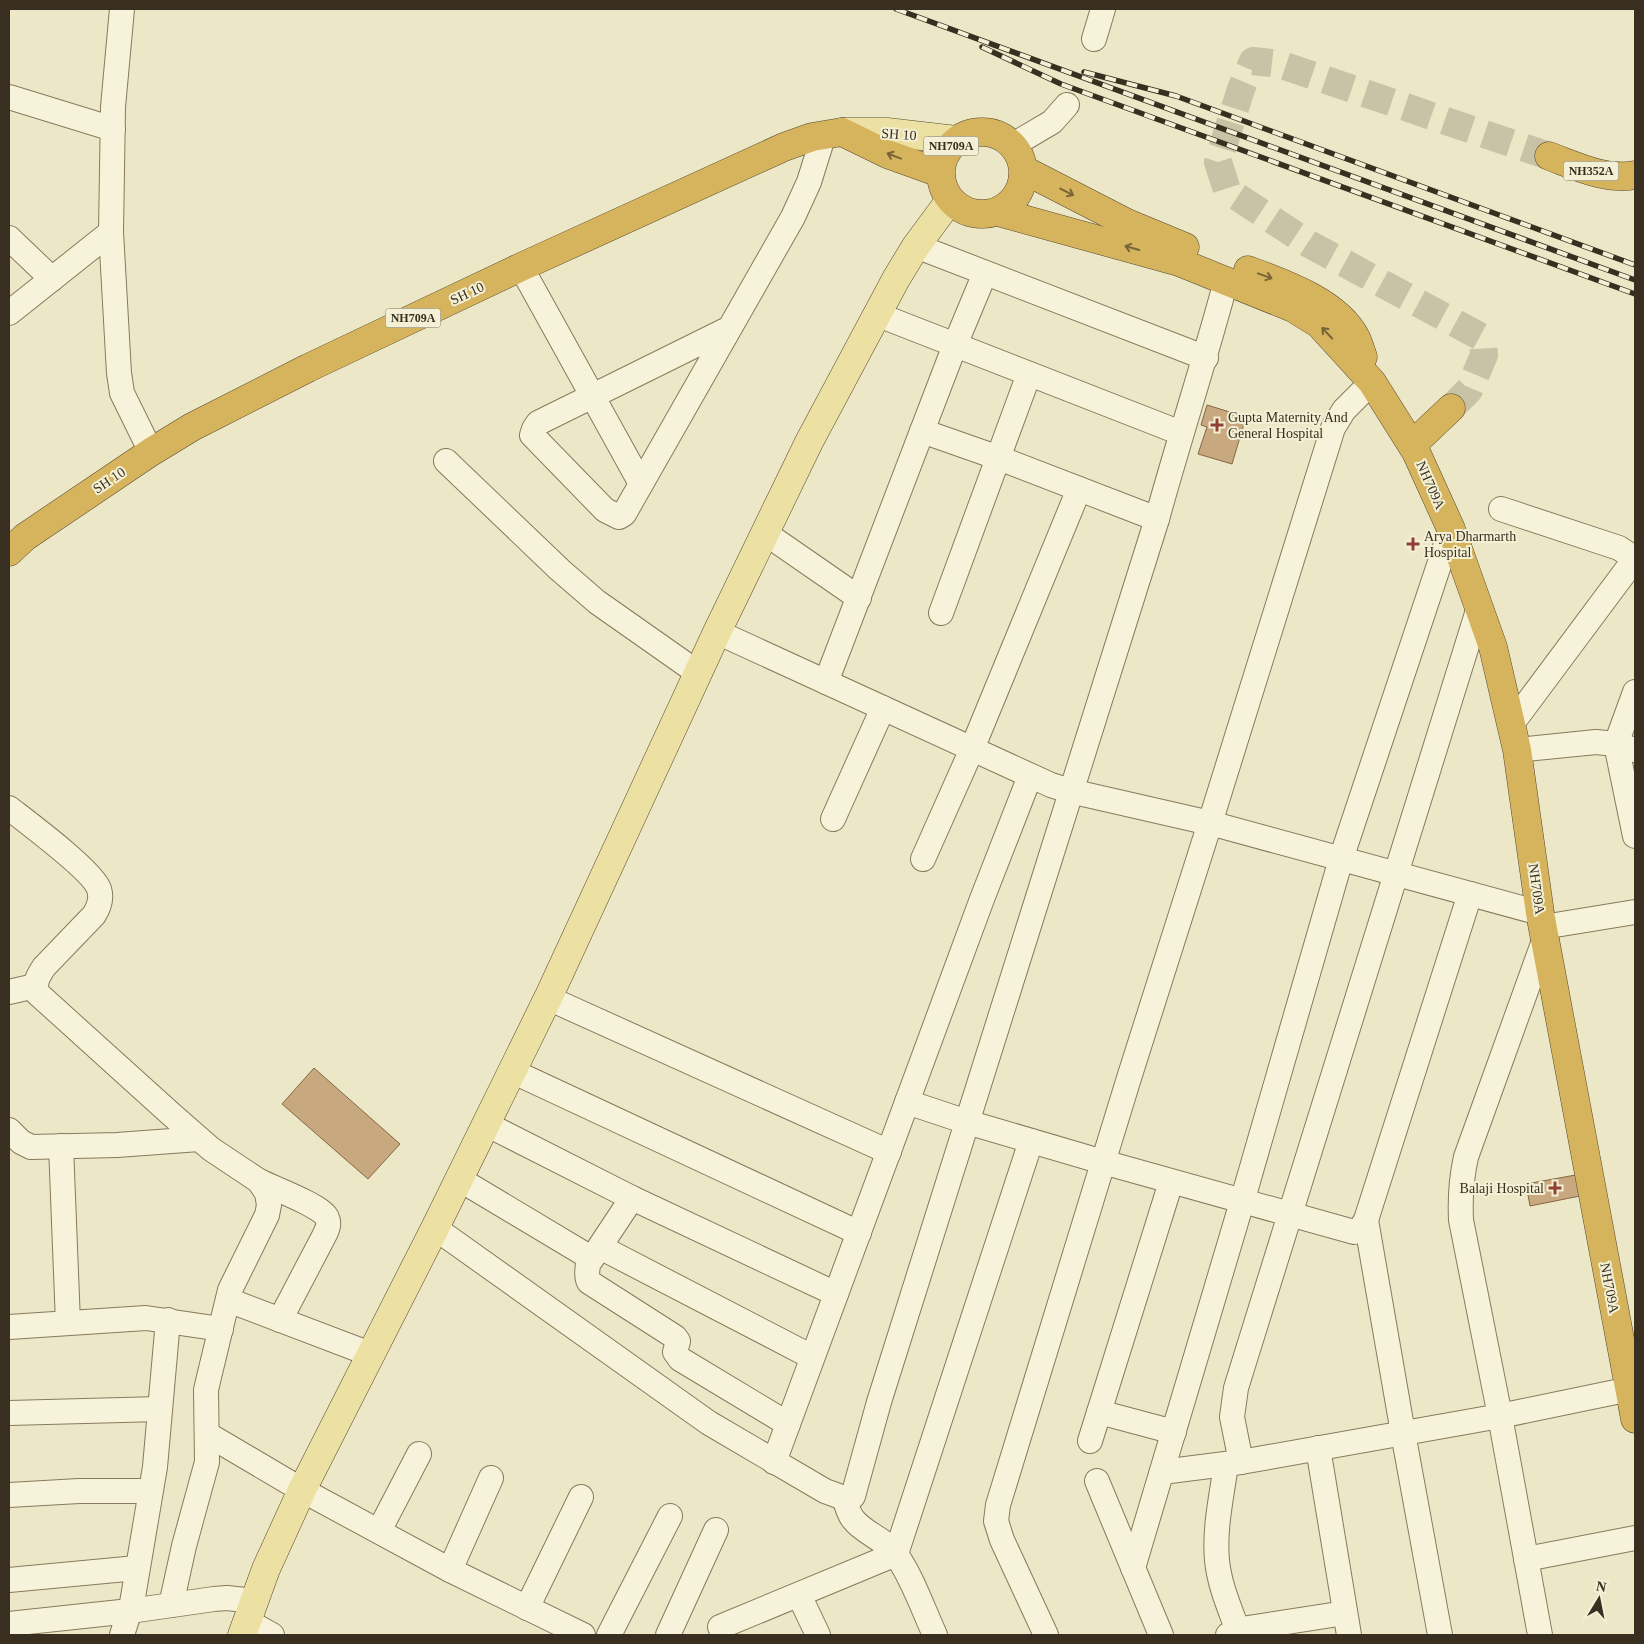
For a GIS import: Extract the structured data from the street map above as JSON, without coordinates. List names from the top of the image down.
{
  "streets": {
    "highway": ["SH 10", "NH709A", "NH352A"]
  },
  "crossings": [
    ["SH 10", "NH709A"]
  ],
  "places": {
    "health": ["Gupta Maternity And General Hospital", "Arya Dharmarth Hospital", "Balaji Hospital"]
  },
  "north": "top"
}
